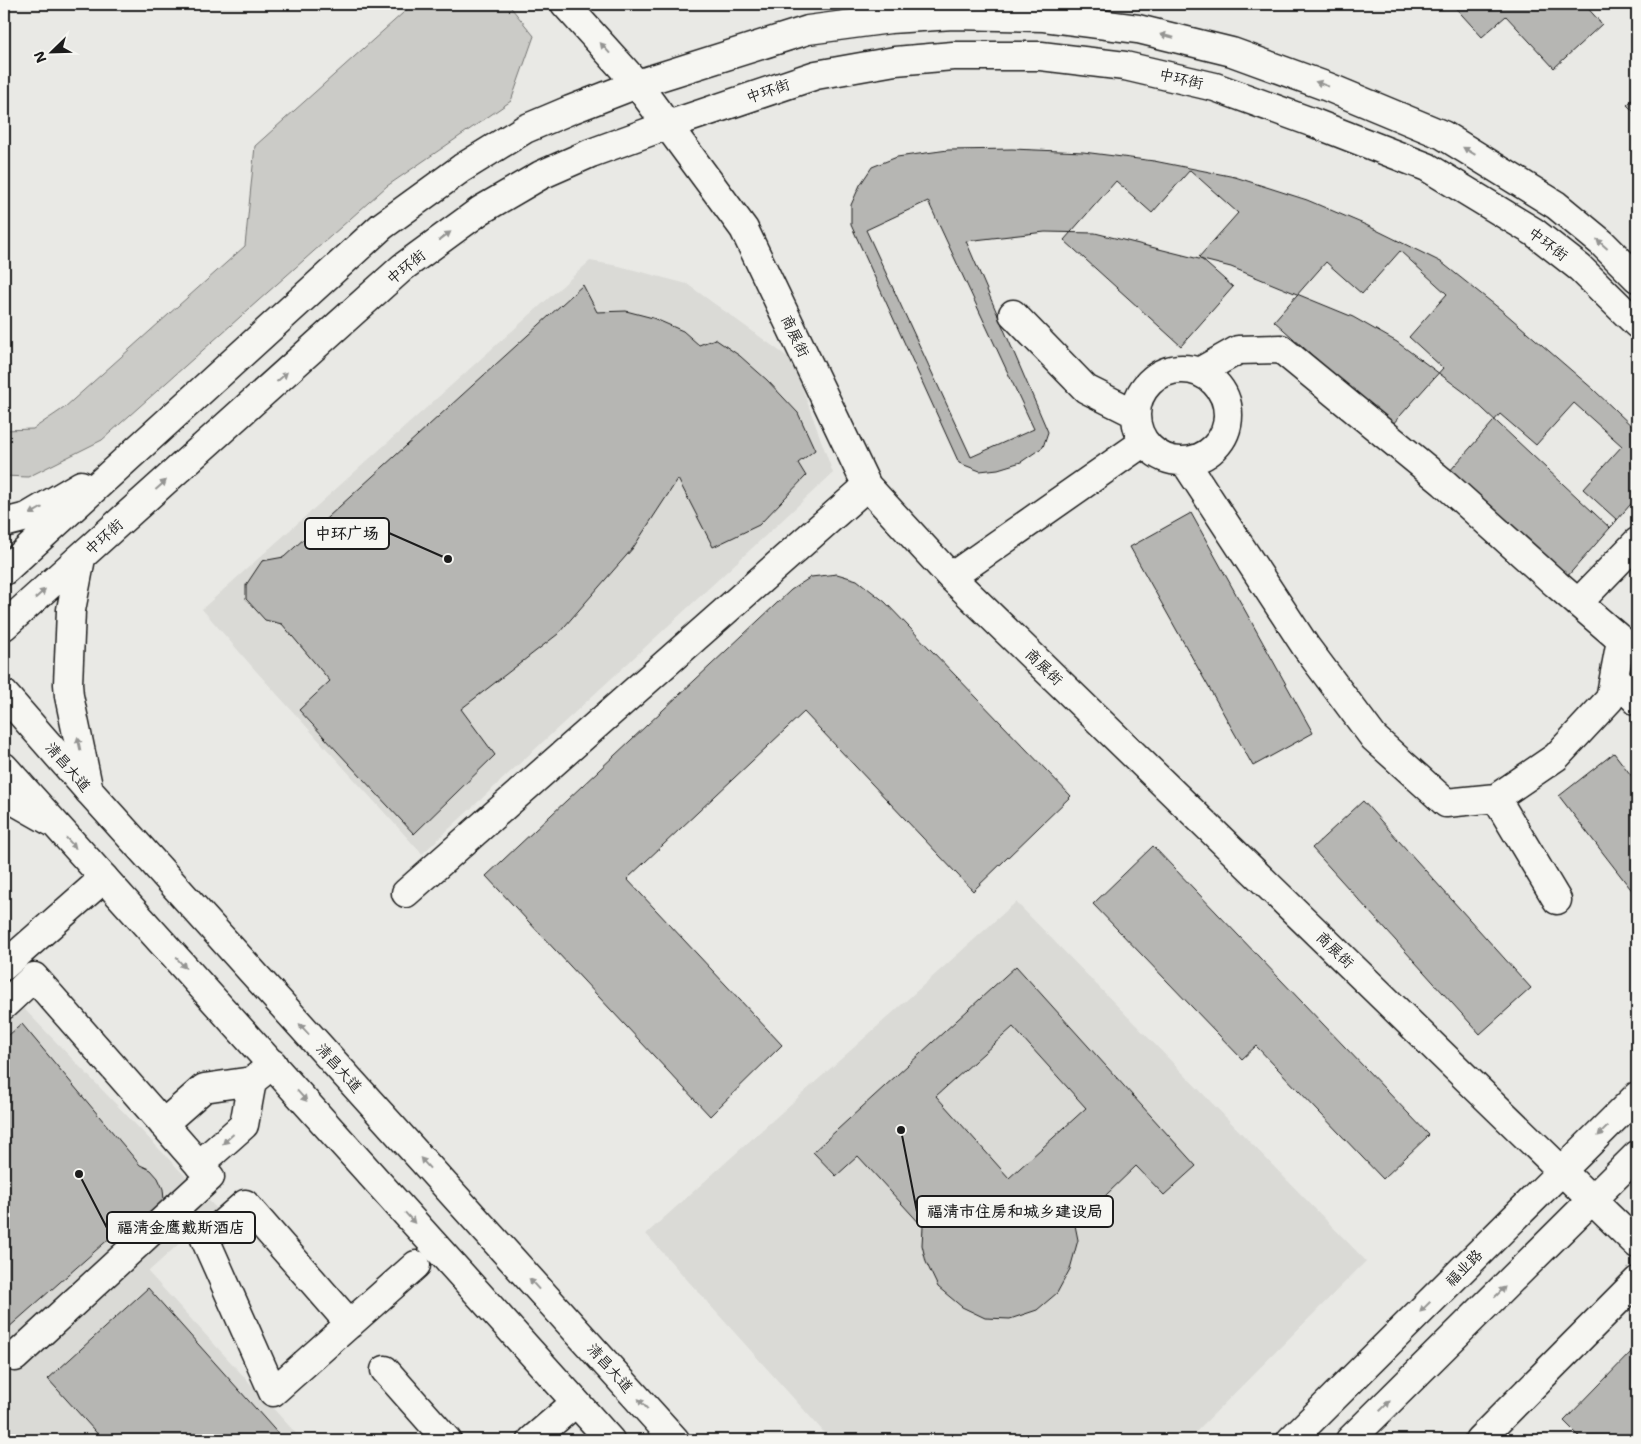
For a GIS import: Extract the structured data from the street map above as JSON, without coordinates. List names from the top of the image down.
{
  "streets": {
    "street": [
      "中环街",
      "商展街",
      "清昌大道",
      "福业路"
    ]
  },
  "crossings": [
    ["中环街", "商展街"],
    ["商展街", "福业路"]
  ],
  "places": ["中环广场", "福清市住房和城乡建设局", "福清金鹰戴斯酒店"],
  "north": "bottom left"
}
